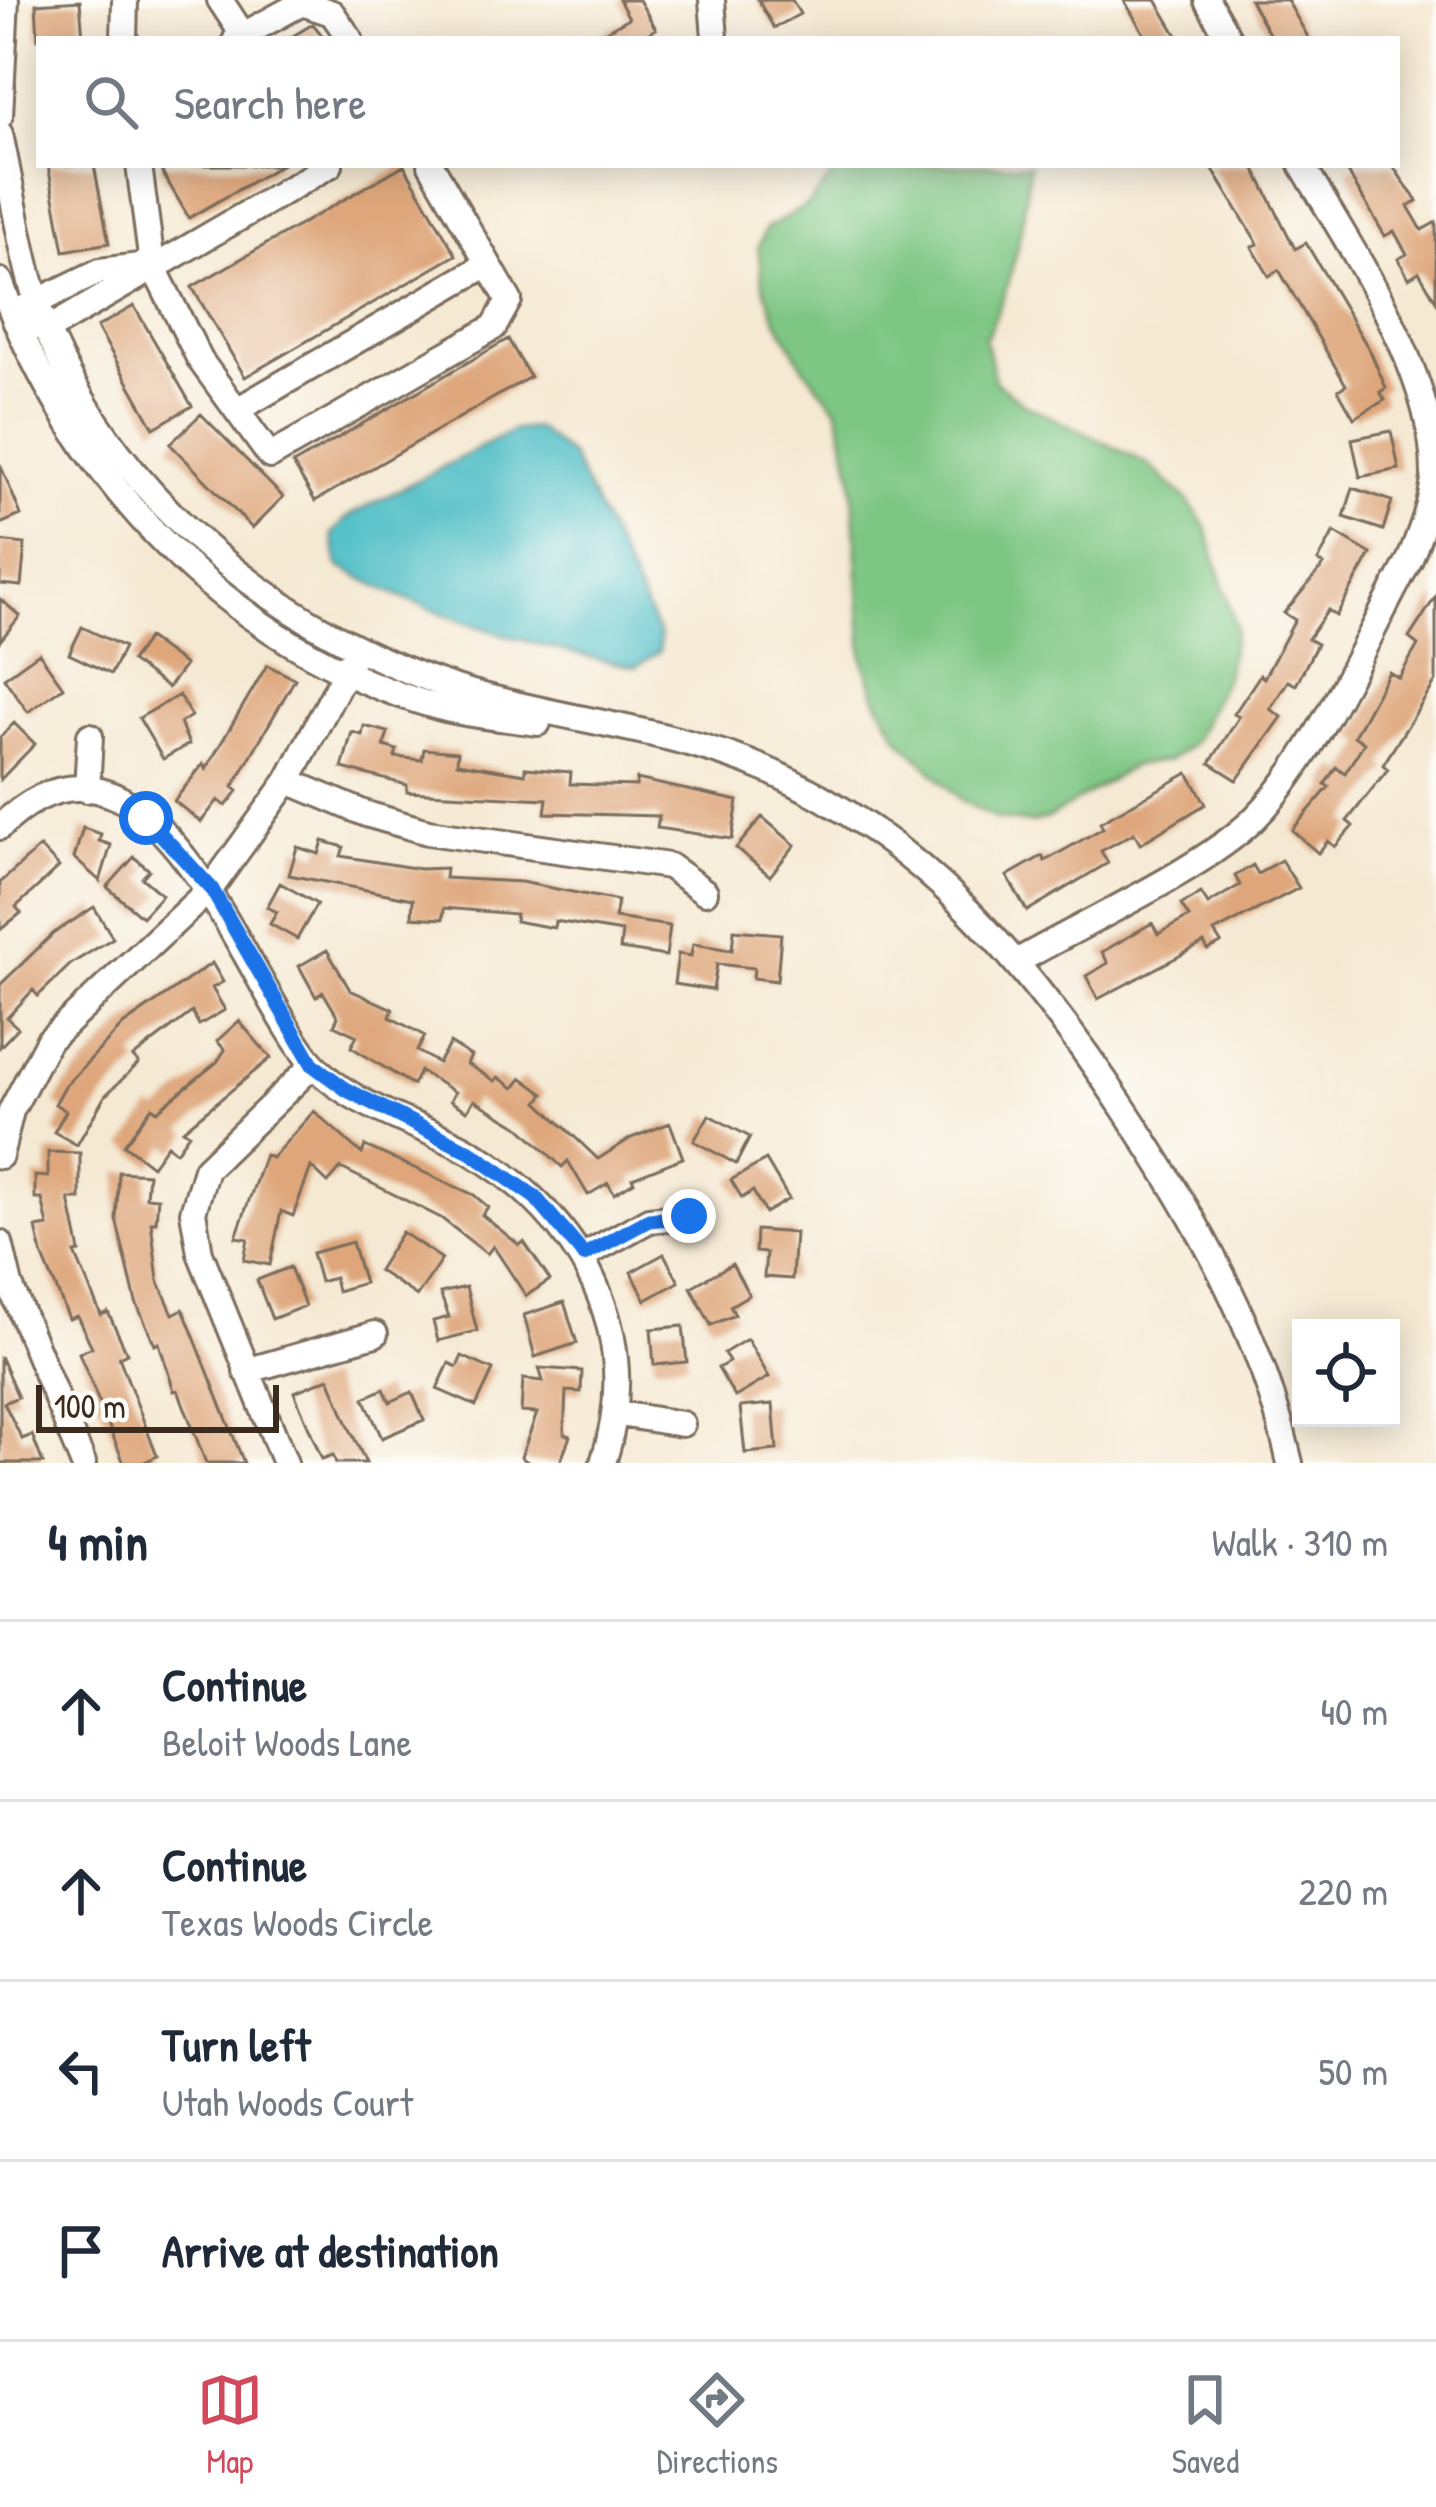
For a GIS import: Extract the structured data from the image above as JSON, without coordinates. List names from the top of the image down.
{
  "scale_bar": "100 m",
  "page": {
    "search": "Search here",
    "scale": "100 m",
    "heading": ["4 min", "Walk · 310 m"],
    "list": [
      ["Continue", "Beloit Woods Lane", "40 m"],
      ["Continue", "Texas Woods Circle", "220 m"],
      ["Turn left", "Utah Woods Court", "50 m"],
      "Arrive at destination"
    ],
    "nav": ["Map", "Directions", "Saved"]
  }
}
